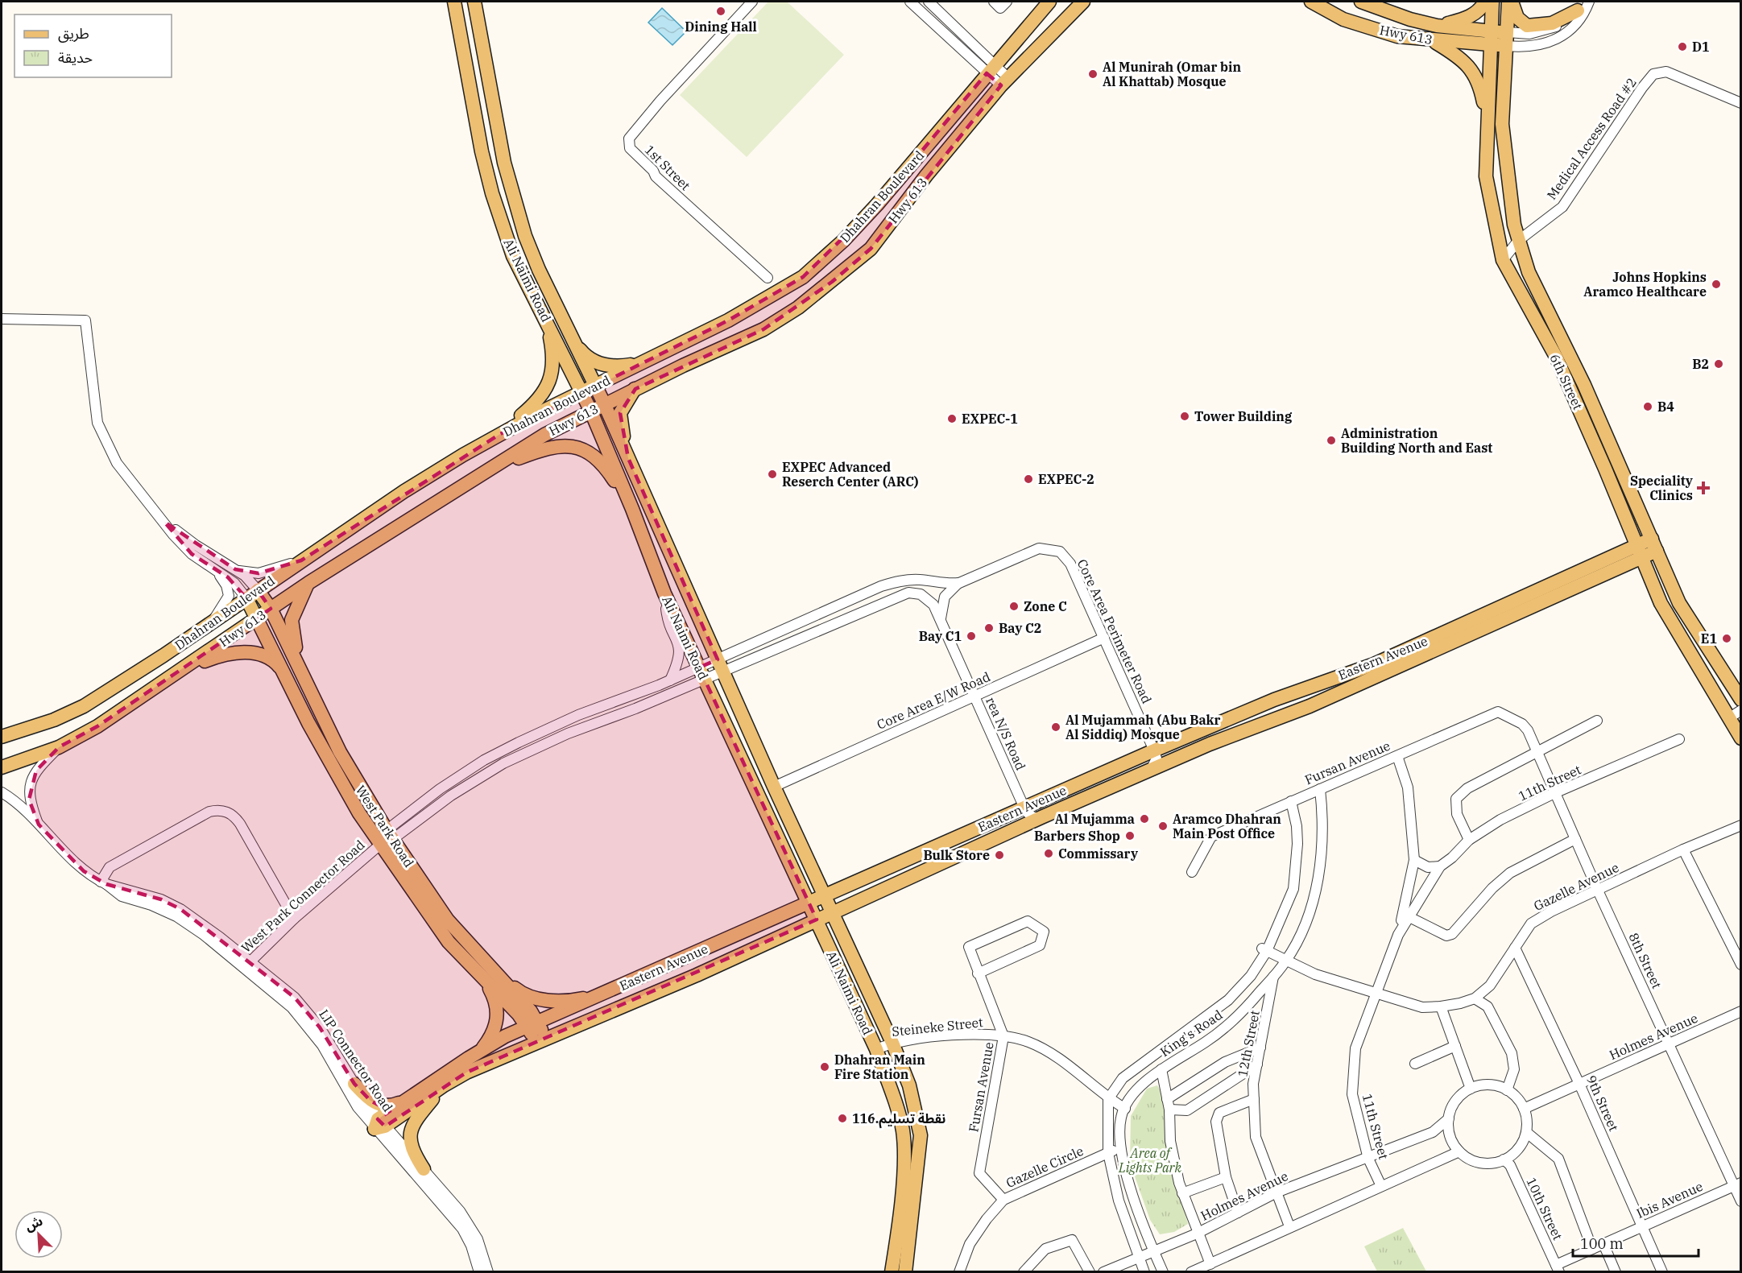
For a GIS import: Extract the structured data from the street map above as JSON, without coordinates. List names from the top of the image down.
{
  "streets": {
    "main road": [
      "Hwy 613",
      "Dhahran Boulevard",
      "Ali Naimi Road",
      "6th Street",
      "Eastern Avenue",
      "West Park Road"
    ],
    "street": [
      "Medical Access Road #2",
      "1st Street",
      "Core Area Perimeter Road",
      "Core Area E/W Road",
      "rea N/S Road",
      "Fursan Avenue",
      "11th Street",
      "Gazelle Avenue",
      "West Park Connector Road",
      "8th Street",
      "Steineke Street",
      "King's Road",
      "Holmes Avenue",
      "12th Street",
      "LIP Connector Road",
      "9th Street",
      "Gazelle Circle",
      "Ibis Avenue",
      "10th Street"
    ]
  },
  "crossings": [
    ["Hwy 613", "Ali Naimi Road"],
    ["Hwy 613", "6th Street"],
    ["Hwy 613", "West Park Road"],
    ["Hwy 613", "LIP Connector Road"],
    ["Medical Access Road #2", "6th Street"],
    ["Dhahran Boulevard", "Ali Naimi Road"],
    ["Dhahran Boulevard", "West Park Road"],
    ["Ali Naimi Road", "Eastern Avenue"],
    ["Ali Naimi Road", "Core Area E/W Road"],
    ["Ali Naimi Road", "rea N/S Road"],
    ["Ali Naimi Road", "Steineke Street"],
    ["6th Street", "Eastern Avenue"],
    ["Core Area Perimeter Road", "Eastern Avenue"],
    ["Core Area Perimeter Road", "Core Area E/W Road"],
    ["Eastern Avenue", "rea N/S Road"],
    ["Eastern Avenue", "West Park Road"],
    ["Eastern Avenue", "LIP Connector Road"],
    ["Core Area E/W Road", "rea N/S Road"],
    ["Fursan Avenue", "11th Street"],
    ["Fursan Avenue", "8th Street"],
    ["Fursan Avenue", "Steineke Street"],
    ["Fursan Avenue", "King's Road"],
    ["Fursan Avenue", "Gazelle Circle"],
    ["11th Street", "Gazelle Avenue"],
    ["11th Street", "8th Street"],
    ["11th Street", "Holmes Avenue"],
    ["West Park Road", "West Park Connector Road"],
    ["Gazelle Avenue", "8th Street"],
    ["Gazelle Avenue", "King's Road"],
    ["Gazelle Avenue", "9th Street"],
    ["West Park Connector Road", "LIP Connector Road"],
    ["8th Street", "Holmes Avenue"],
    ["8th Street", "Ibis Avenue"],
    ["Steineke Street", "King's Road"],
    ["King's Road", "Holmes Avenue"],
    ["King's Road", "12th Street"],
    ["King's Road", "Gazelle Circle"],
    ["Holmes Avenue", "12th Street"],
    ["Holmes Avenue", "9th Street"],
    ["Holmes Avenue", "10th Street"],
    ["9th Street", "Ibis Avenue"],
    ["Ibis Avenue", "10th Street"]
  ],
  "parks": ["Area of Lights Park"],
  "places": {
    "other": [
      "Dining Hall",
      "D1",
      "Al Munirah (Omar bin Al Khattab) Mosque",
      "Johns Hopkins Aramco Healthcare",
      "B2",
      "B4",
      "Tower Building",
      "EXPEC-1",
      "Administration Building North and East",
      "EXPEC Advanced Reserch Center (ARC)",
      "EXPEC-2",
      "Zone C",
      "Bay C2",
      "Bay C1",
      "E1",
      "Al Mujammah (Abu Bakr Al Siddiq) Mosque",
      "Al Mujamma",
      "Aramco Dhahran Main Post Office",
      "Barbers Shop",
      "Commissary",
      "Bulk Store",
      "Dhahran Main Fire Station",
      "نقطة تسليم.116"
    ],
    "health": ["Speciality Clinics"]
  },
  "legend": ["طريق", "حديقة"],
  "scale_bar": "100 m",
  "north": "top left"
}
